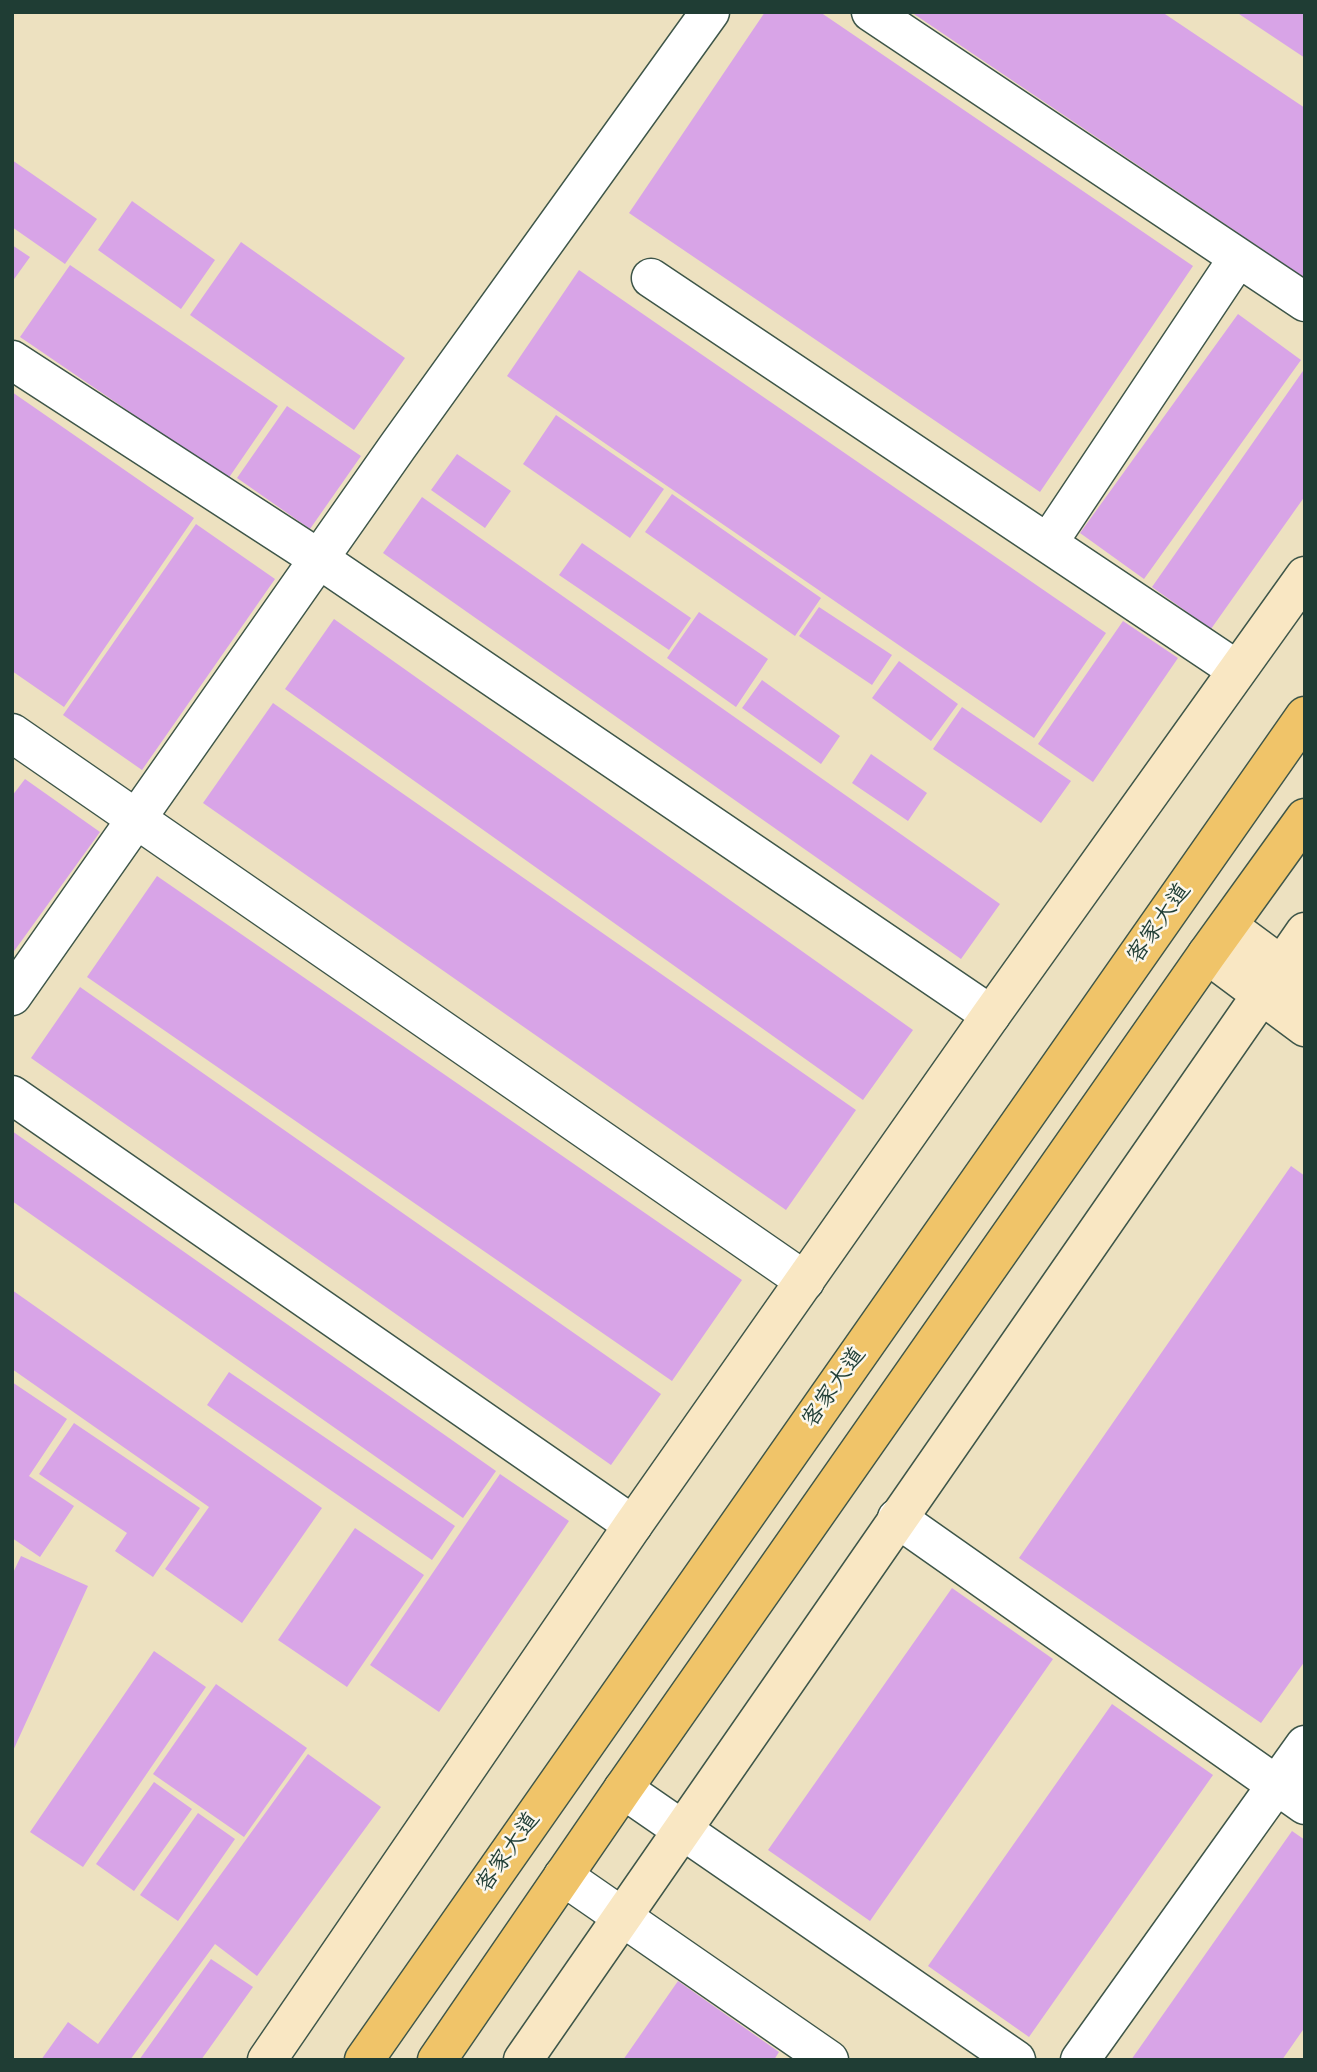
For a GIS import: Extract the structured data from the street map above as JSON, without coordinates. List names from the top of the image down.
{
  "streets": {
    "main road": ["客家大道"]
  }
}
